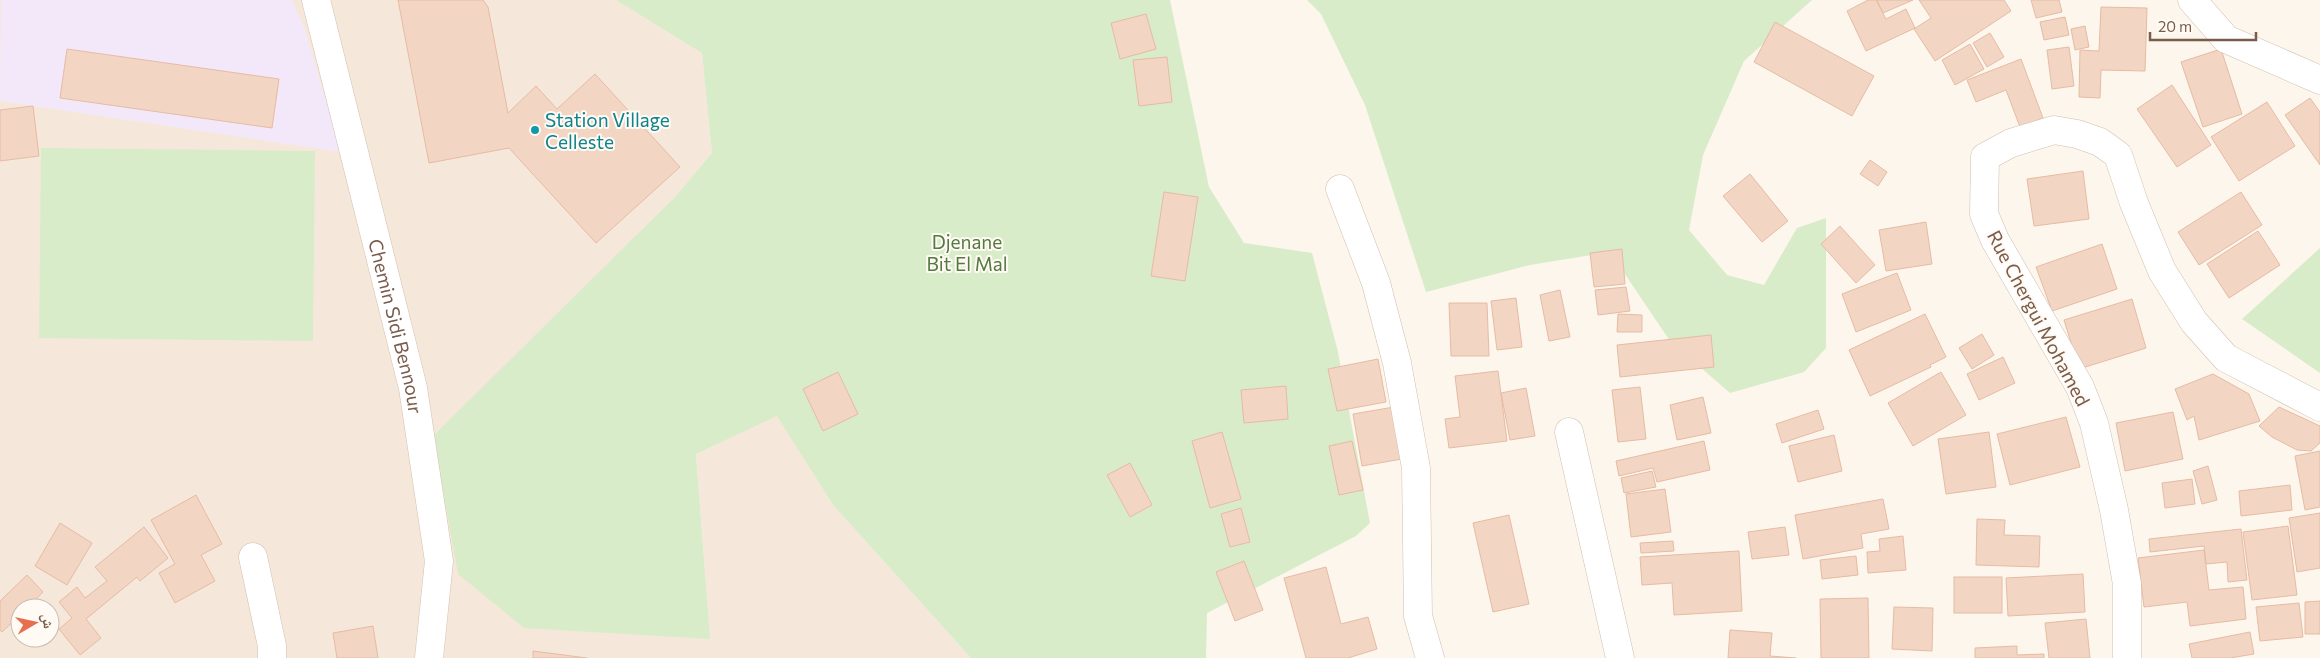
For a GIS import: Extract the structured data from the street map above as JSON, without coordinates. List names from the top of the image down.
{
  "streets": {
    "street": ["Rue Chergui Mohamed", "Chemin Sidi Bennour"]
  },
  "parks": ["Djenane Bit El Mal"],
  "places": ["Station Village Celleste"],
  "scale_bar": "20 m",
  "north": "right"
}
